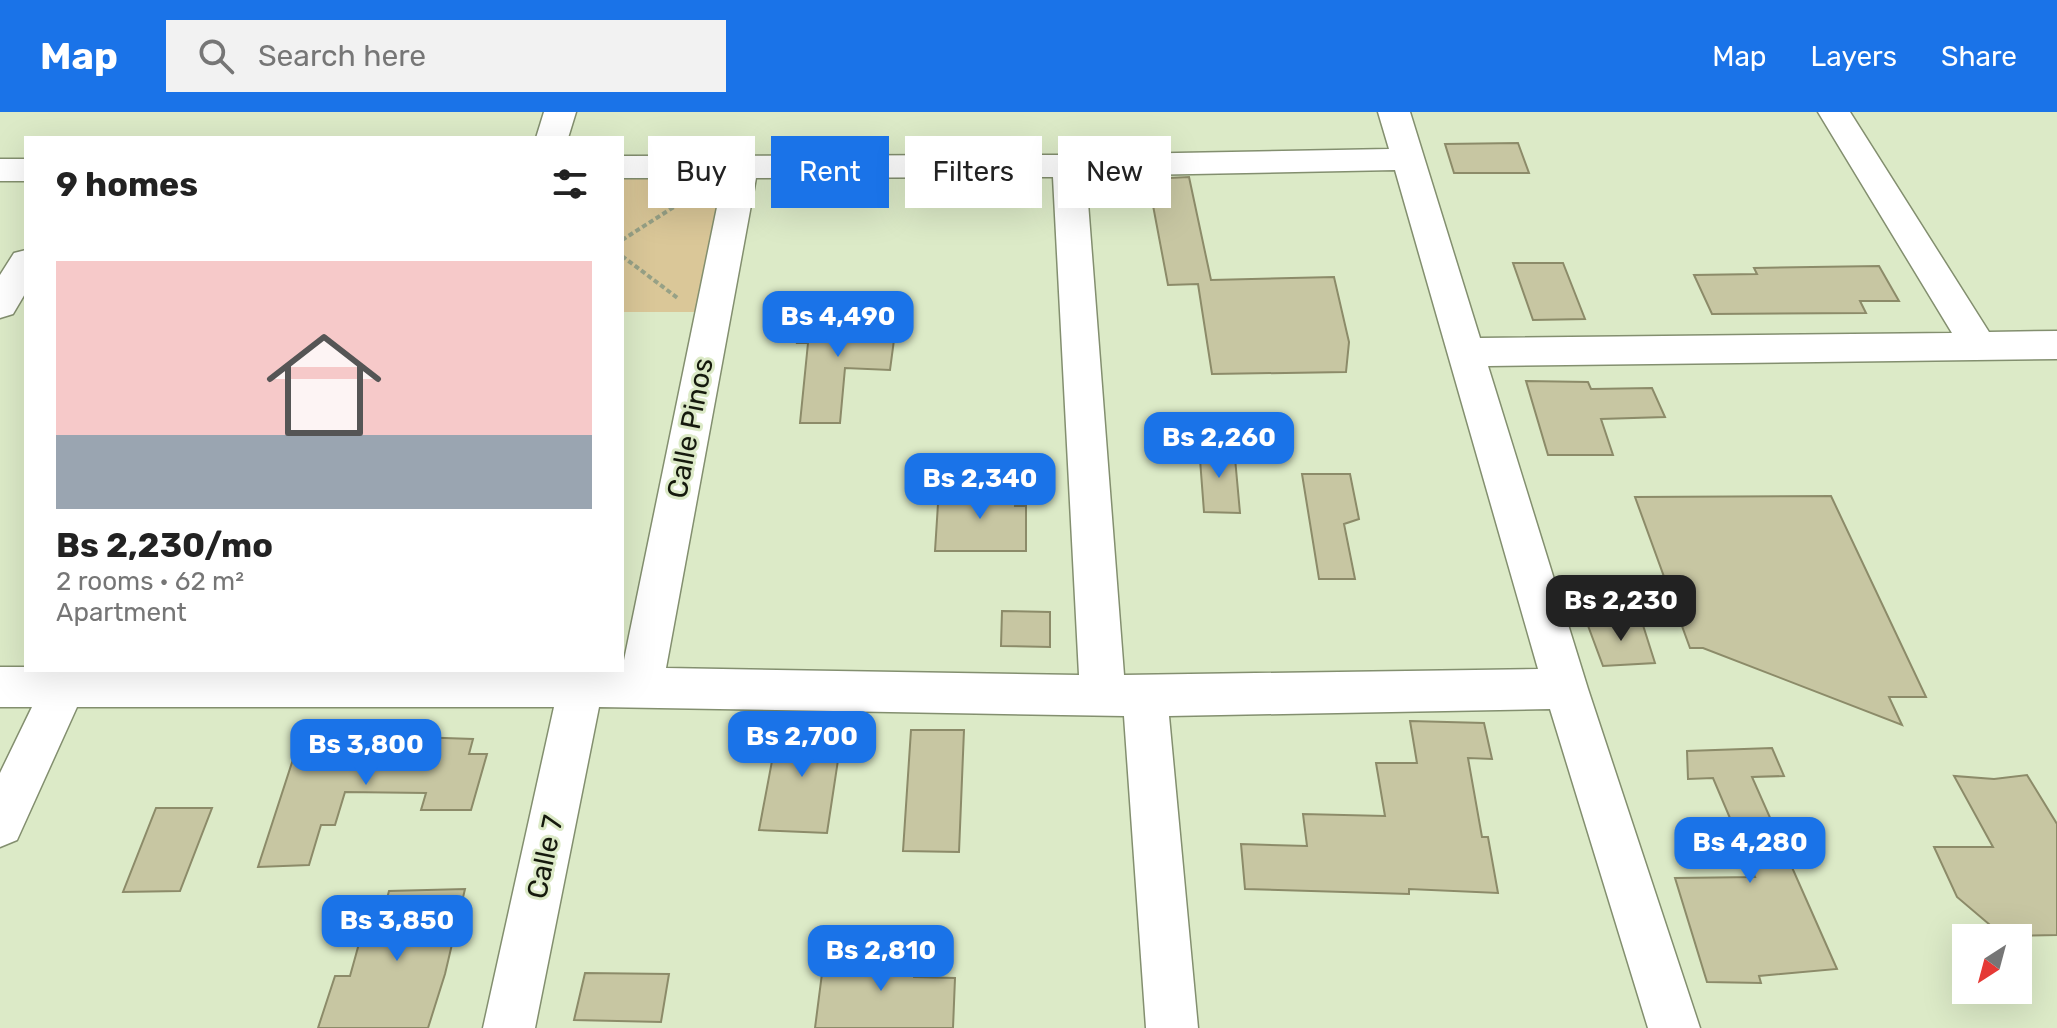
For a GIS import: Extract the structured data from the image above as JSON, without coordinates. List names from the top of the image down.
{
  "streets": {
    "street": ["Calle Pinos", "Calle 7"]
  },
  "north": "bottom left",
  "page": {
    "header": "Map",
    "search": "Search here",
    "nav": ["Map", "Layers", "Share"],
    "chip": [
      "Buy",
      "Rent",
      "Filters",
      "New"
    ],
    "heading": "9 homes",
    "list": [
      {
        "name": "Bs 2,230/mo",
        "note": "2 rooms · 62 m² · Apartment"
      }
    ],
    "price": [
      "Bs 4,490",
      "Bs 2,260",
      "Bs 2,340",
      "Bs 2,230",
      "Bs 2,700",
      "Bs 3,800",
      "Bs 4,280",
      "Bs 3,850",
      "Bs 2,810"
    ]
  }
}
